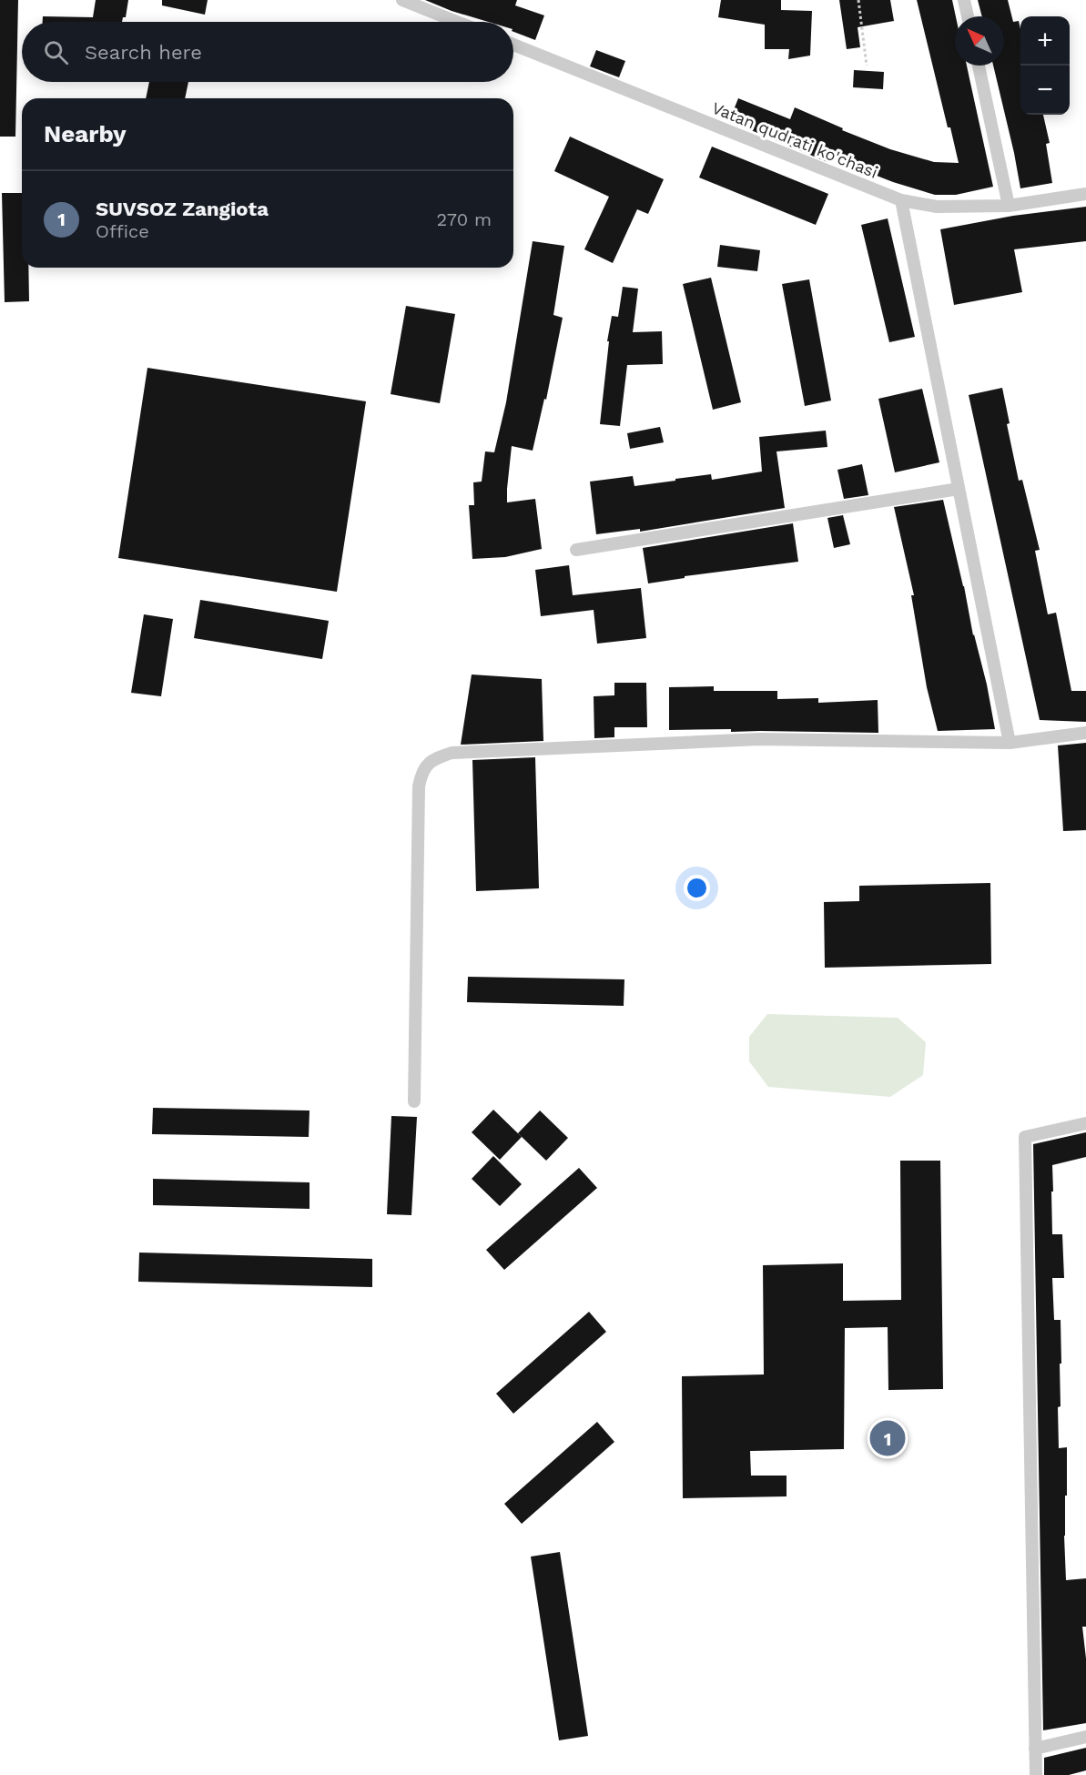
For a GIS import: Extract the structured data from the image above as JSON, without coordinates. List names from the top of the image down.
{
  "streets": {
    "street": ["Vatan qudrati ko'chasi"]
  },
  "north": "top left",
  "page": {
    "map_buttons": ["+", "−"],
    "search": "Search here",
    "heading": "Nearby",
    "list": [
      {
        "mark": "1",
        "name": "SUVSOZ Zangiota",
        "note": "Office",
        "value": "270 m"
      }
    ],
    "pins": "1"
  }
}
